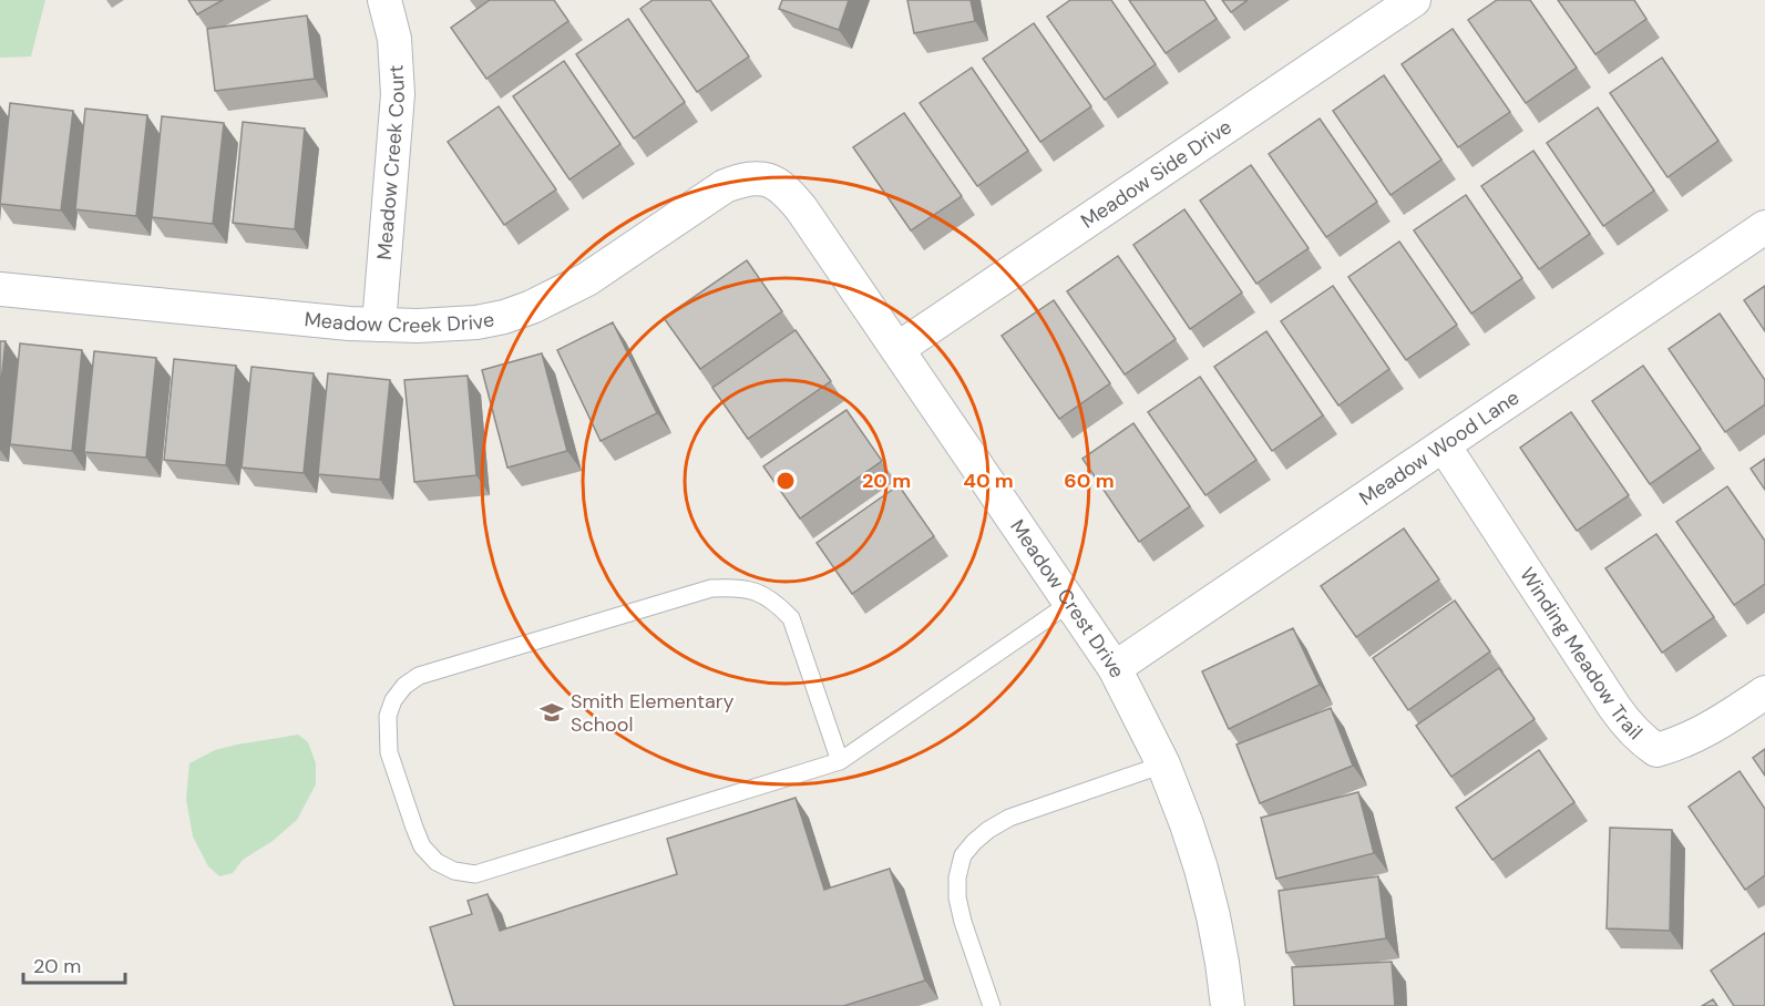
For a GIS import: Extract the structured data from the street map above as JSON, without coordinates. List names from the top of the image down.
{
  "streets": {
    "street": [
      "Meadow Creek Court",
      "Meadow Side Drive",
      "Meadow Creek Drive",
      "Meadow Wood Lane",
      "Meadow Crest Drive",
      "Winding Meadow Trail"
    ]
  },
  "crossings": [
    ["Meadow Creek Court", "Meadow Creek Drive"],
    ["Meadow Side Drive", "Meadow Crest Drive"],
    ["Meadow Creek Drive", "Meadow Crest Drive"],
    ["Meadow Wood Lane", "Meadow Crest Drive"],
    ["Meadow Wood Lane", "Winding Meadow Trail"]
  ],
  "places": {
    "school or university": ["Smith Elementary School"]
  },
  "scale_bar": "20 m",
  "rings": ["20 m", "40 m", "60 m"]
}
